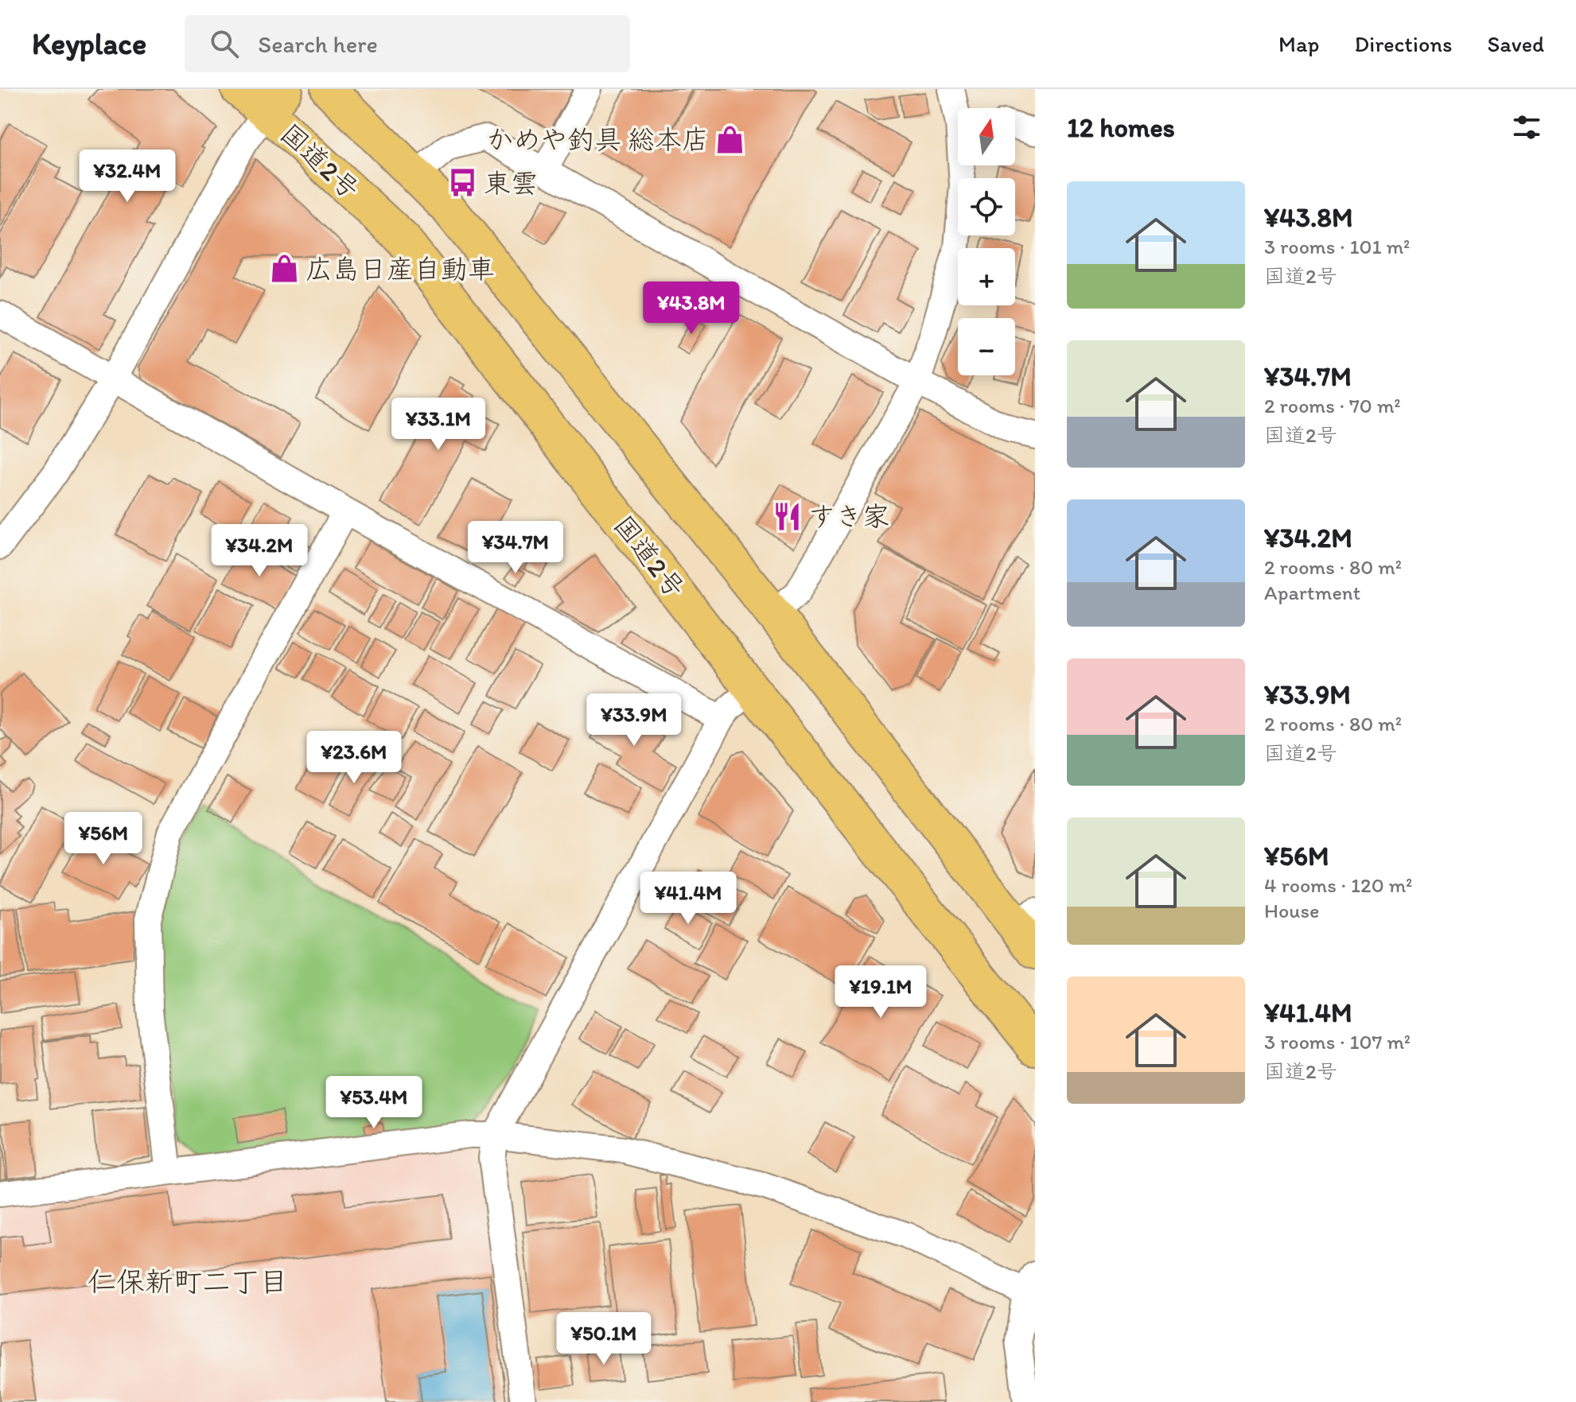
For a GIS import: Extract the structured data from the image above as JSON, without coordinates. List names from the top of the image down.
{
  "streets": {
    "highway": ["国道2号"]
  },
  "districts": ["仁保新町二丁目"],
  "places": {
    "shop": ["かめや釣具 総本店", "広島日産自動車"],
    "bus stop": ["東雲"],
    "restaurant": ["すき家"]
  },
  "north": "top",
  "page": {
    "header": "Keyplace",
    "search": "Search here",
    "nav": ["Map", "Directions", "Saved"],
    "heading": "12 homes",
    "map_buttons": ["+", "−"],
    "price": [
      "¥32.4M",
      "¥43.8M",
      "¥33.1M",
      "¥34.7M",
      "¥34.2M",
      "¥33.9M",
      "¥23.6M",
      "¥56M",
      "¥41.4M",
      "¥19.1M",
      "¥53.4M",
      "¥50.1M"
    ],
    "list": [
      {
        "name": "¥43.8M",
        "note": "3 rooms · 101 m² · 国道2号"
      },
      {
        "name": "¥34.7M",
        "note": "2 rooms · 70 m² · 国道2号"
      },
      {
        "name": "¥34.2M",
        "note": "2 rooms · 80 m² · Apartment"
      },
      {
        "name": "¥33.9M",
        "note": "2 rooms · 80 m² · 国道2号"
      },
      {
        "name": "¥56M",
        "note": "4 rooms · 120 m² · House"
      },
      {
        "name": "¥41.4M",
        "note": "3 rooms · 107 m² · 国道2号"
      }
    ]
  }
}
